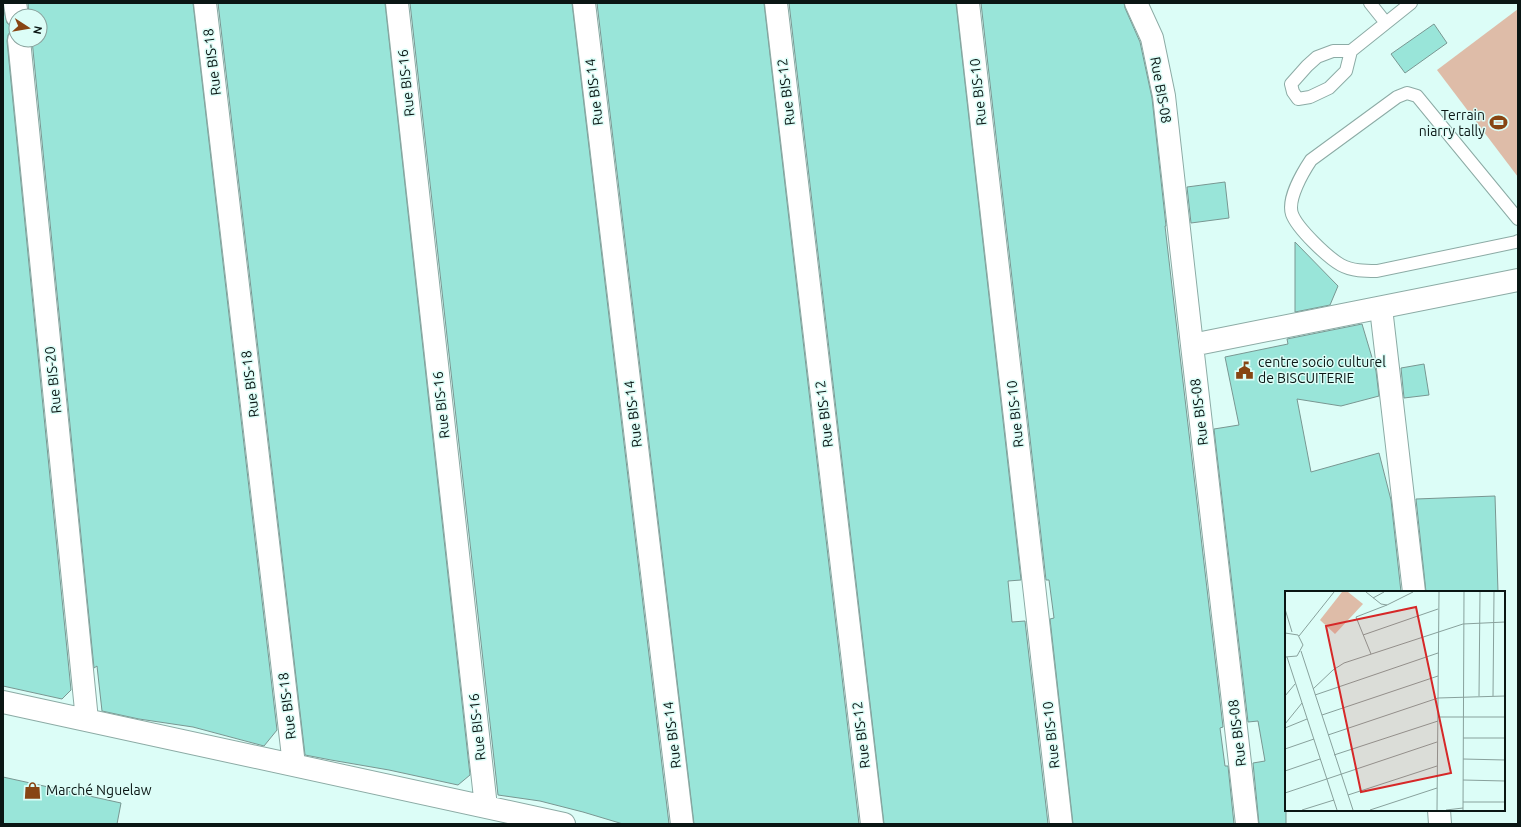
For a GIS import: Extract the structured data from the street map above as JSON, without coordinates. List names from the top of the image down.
{
  "streets": {
    "street": [
      "Rue BIS-18",
      "Rue BIS-16",
      "Rue BIS-08",
      "Rue BIS-14",
      "Rue BIS-12",
      "Rue BIS-10",
      "Rue BIS-20"
    ]
  },
  "places": {
    "sports": ["Terrain niarry tally"],
    "public building": ["centre socio culturel de BISCUITERIE"],
    "shop": ["Marché Nguelaw"]
  },
  "north": "right"
}
